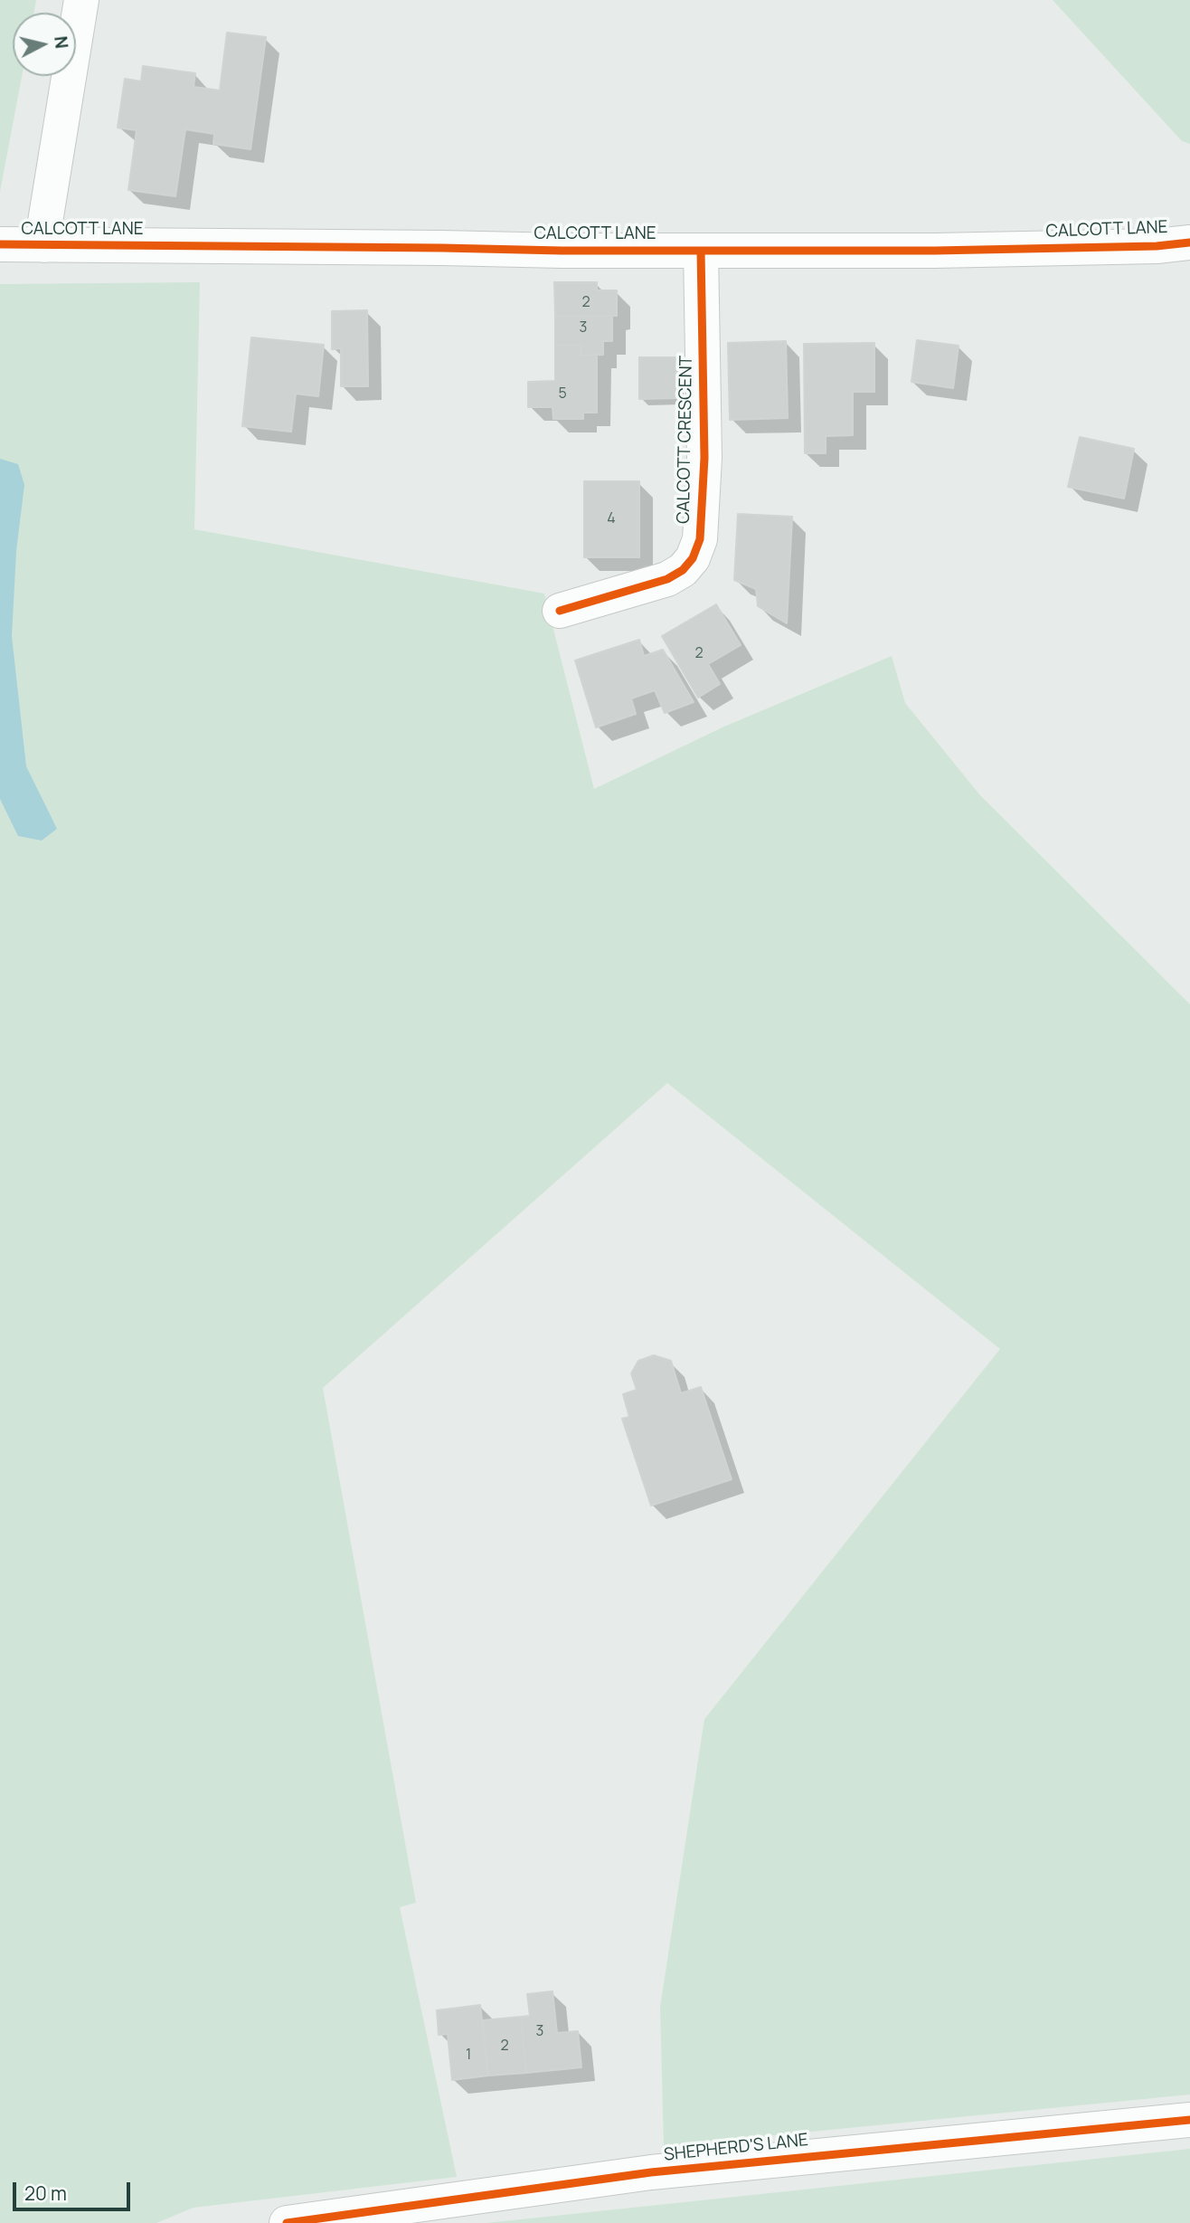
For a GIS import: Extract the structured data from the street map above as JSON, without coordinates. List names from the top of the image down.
{
  "streets": {
    "street": ["CALCOTT LANE", "CALCOTT CRESCENT", "SHEPHERD'S LANE"]
  },
  "crossings": [
    ["CALCOTT LANE", "CALCOTT CRESCENT"]
  ],
  "house_numbers": [
    "2",
    "3",
    "5",
    "4",
    "2",
    "3",
    "2",
    "1"
  ],
  "scale_bar": "20 m",
  "north": "right"
}
